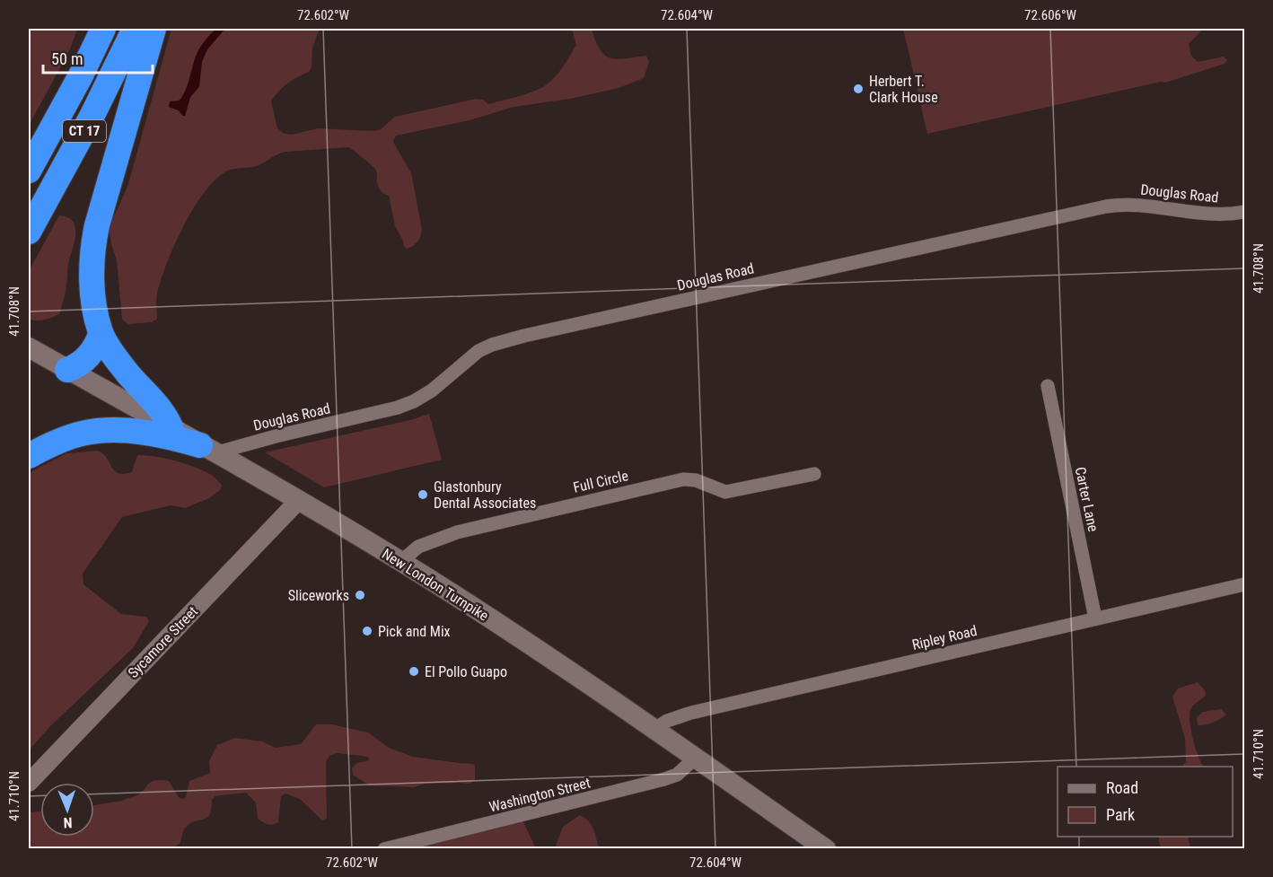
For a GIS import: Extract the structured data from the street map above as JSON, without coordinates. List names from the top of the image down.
{
  "streets": {
    "highway": ["CT 17"],
    "main road": ["New London Turnpike"],
    "street": [
      "Douglas Road",
      "Full Circle",
      "Carter Lane",
      "Ripley Road",
      "Sycamore Street",
      "Washington Street"
    ]
  },
  "crossings": [
    ["Douglas Road", "New London Turnpike"],
    ["Full Circle", "New London Turnpike"],
    ["Carter Lane", "Ripley Road"],
    ["New London Turnpike", "Ripley Road"],
    ["New London Turnpike", "Sycamore Street"],
    ["New London Turnpike", "Washington Street"]
  ],
  "places": [
    "Herbert T. Clark House",
    "Glastonbury Dental Associates",
    "Sliceworks",
    "Pick and Mix",
    "El Pollo Guapo"
  ],
  "legend": ["Road", "Park"],
  "scale_bar": "50 m",
  "north": "bottom",
  "coordinates": [
    "72.602°W",
    "72.604°W",
    "72.606°W",
    "41.708°N",
    "41.710°N"
  ]
}
